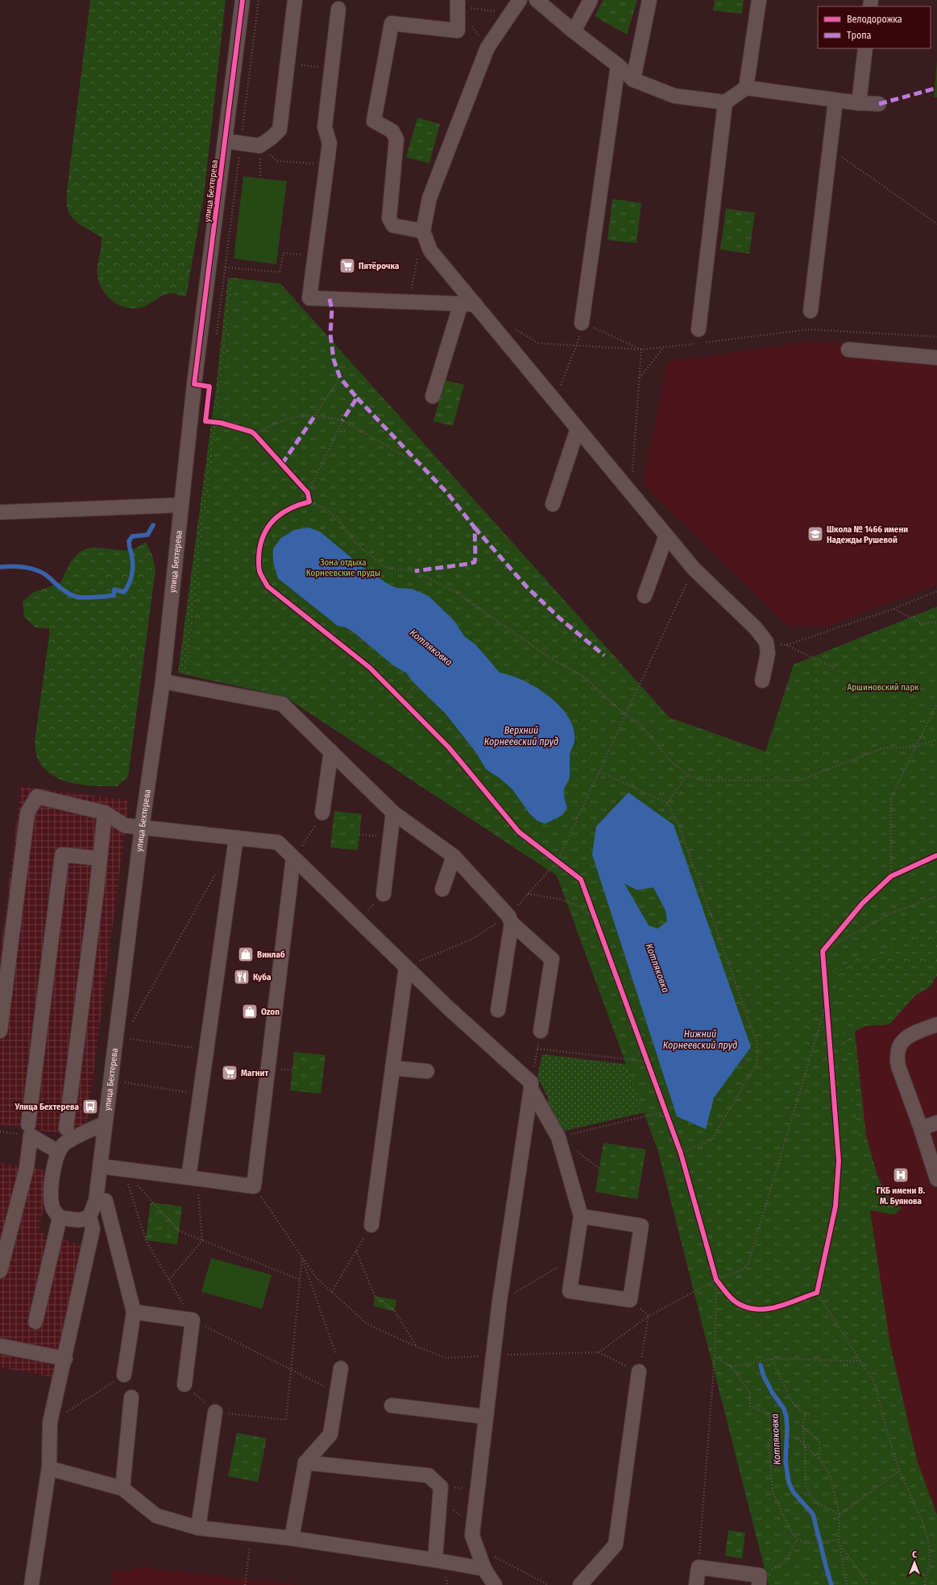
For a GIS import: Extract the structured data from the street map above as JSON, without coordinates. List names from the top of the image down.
{
  "streets": {
    "street": ["улица Бехтерева"]
  },
  "water": ["Котляковка", "Верхний Корнеевский пруд", "Нижний Корнеевский пруд"],
  "parks": ["Зона отдыха Корнеевские пруды", "Аршиновский парк"],
  "places": {
    "supermarket": ["Пятёрочка", "Магнит"],
    "school or university": ["Школа № 1466 имени Надежды Рушевой"],
    "shop": ["Винлаб", "Ozon"],
    "restaurant": ["Куба"],
    "bus stop": ["Улица Бехтерева"],
    "hospital": ["ГКБ имени В. М. Буянова"]
  },
  "legend": ["Велодорожка", "Тропа"],
  "north": "top"
}
